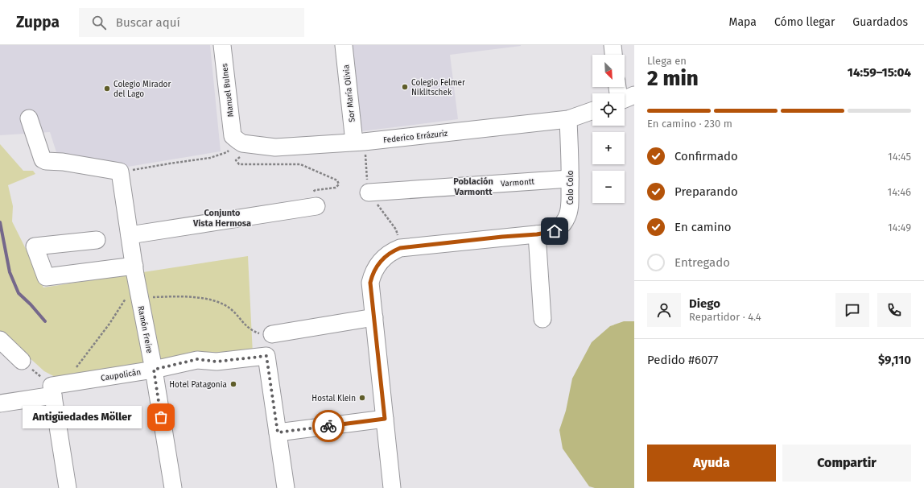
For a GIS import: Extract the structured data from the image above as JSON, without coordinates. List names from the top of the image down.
{
  "streets": {
    "street": [
      "Manuel Bulnes",
      "Sor María Olivia",
      "Federico Errázuriz",
      "Varmontt",
      "Colo Colo",
      "Ramón Freire",
      "Caupolicán"
    ]
  },
  "crossings": [
    ["Manuel Bulnes", "Federico Errázuriz"],
    ["Sor María Olivia", "Federico Errázuriz"],
    ["Federico Errázuriz", "Colo Colo"],
    ["Varmontt", "Colo Colo"],
    ["Ramón Freire", "Caupolicán"]
  ],
  "districts": ["Población Varmontt", "Conjunto Vista Hermosa"],
  "places": [
    "Colegio Felmer Niklitschek",
    "Colegio Mirador del Lago",
    "Hotel Patagonia",
    "Hostal Klein",
    "Antigüedades Möller"
  ],
  "north": "bottom right",
  "page": {
    "header": "Zuppa",
    "search": "Buscar aquí",
    "nav": ["Mapa", "Cómo llegar", "Guardados"],
    "heading": ["2 min", "Llega en", "14:59–15:04"],
    "panel": [
      "Diego",
      "Repartidor · 4.4",
      "Pedido #6077",
      "$9,110"
    ],
    "map_buttons": ["+", "−"],
    "bar": "En camino · 230 m",
    "list": [
      ["Confirmado", "14:45"],
      ["Preparando", "14:46"],
      ["En camino", "14:49"],
      "Entregado"
    ],
    "bubble": "Antigüedades Möller",
    "buttons": ["Ayuda", "Compartir"]
  }
}
